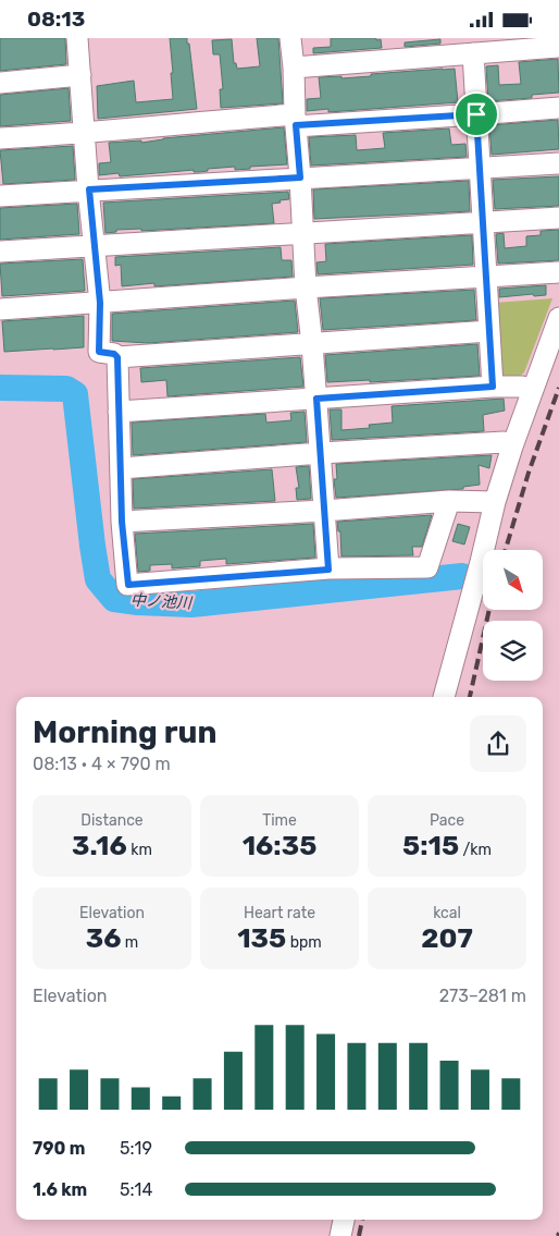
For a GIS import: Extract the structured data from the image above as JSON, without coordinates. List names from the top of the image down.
{
  "water": ["中ノ池川"],
  "north": "bottom right",
  "page": {
    "status": "08:13",
    "heading": ["Morning run", "08:13 · 4 × 790 m"],
    "stats": [
      ["Distance", "3.16 km"],
      ["Time", "16:35"],
      ["Pace", "5:15 /km"],
      ["Elevation", "36 m"],
      ["Heart rate", "135 bpm"],
      ["kcal", "207"]
    ],
    "chart": ["Elevation", "273–281 m"],
    "list": [
      {
        "name": "790 m",
        "note": "5:19"
      },
      {
        "name": "1.6 km",
        "note": "5:14"
      }
    ]
  }
}
